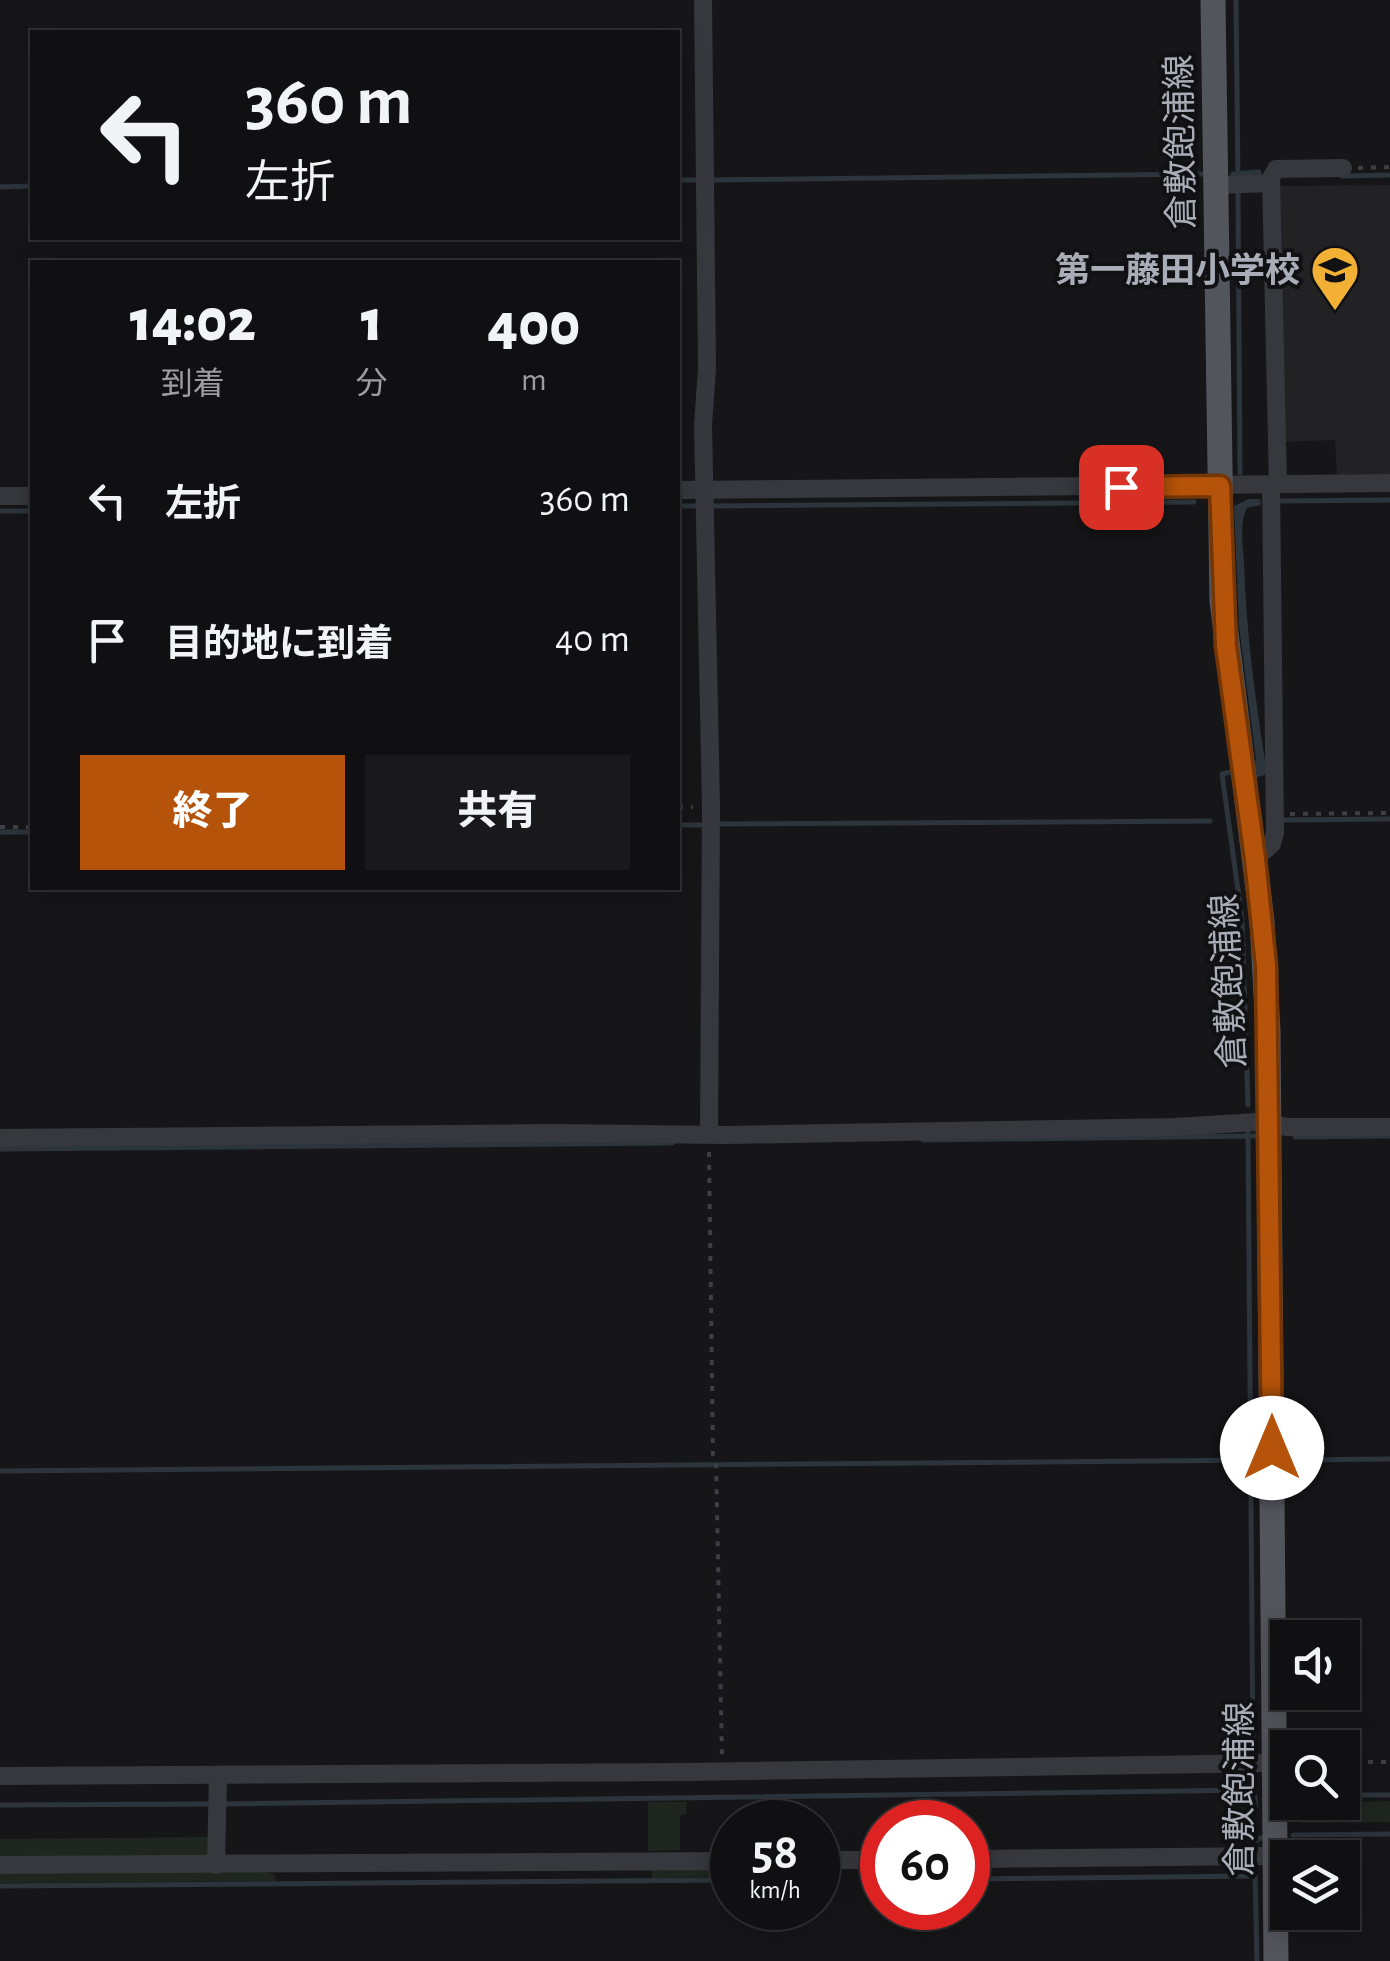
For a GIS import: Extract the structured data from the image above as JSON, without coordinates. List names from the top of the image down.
{
  "streets": {
    "main road": ["倉敷飽浦線"]
  },
  "places": {
    "school or university": ["第一藤田小学校"]
  },
  "page": {
    "turn": ["360 m", "左折"],
    "eta": [
      "14:02",
      "到着",
      "1",
      "分",
      "400",
      "m"
    ],
    "list": [
      {
        "name": "左折",
        "value": "360 m"
      },
      {
        "name": "目的地に到着",
        "value": "40 m"
      }
    ],
    "buttons": ["終了", "共有"],
    "speed": "58 km/h",
    "limit": "60"
  }
}
